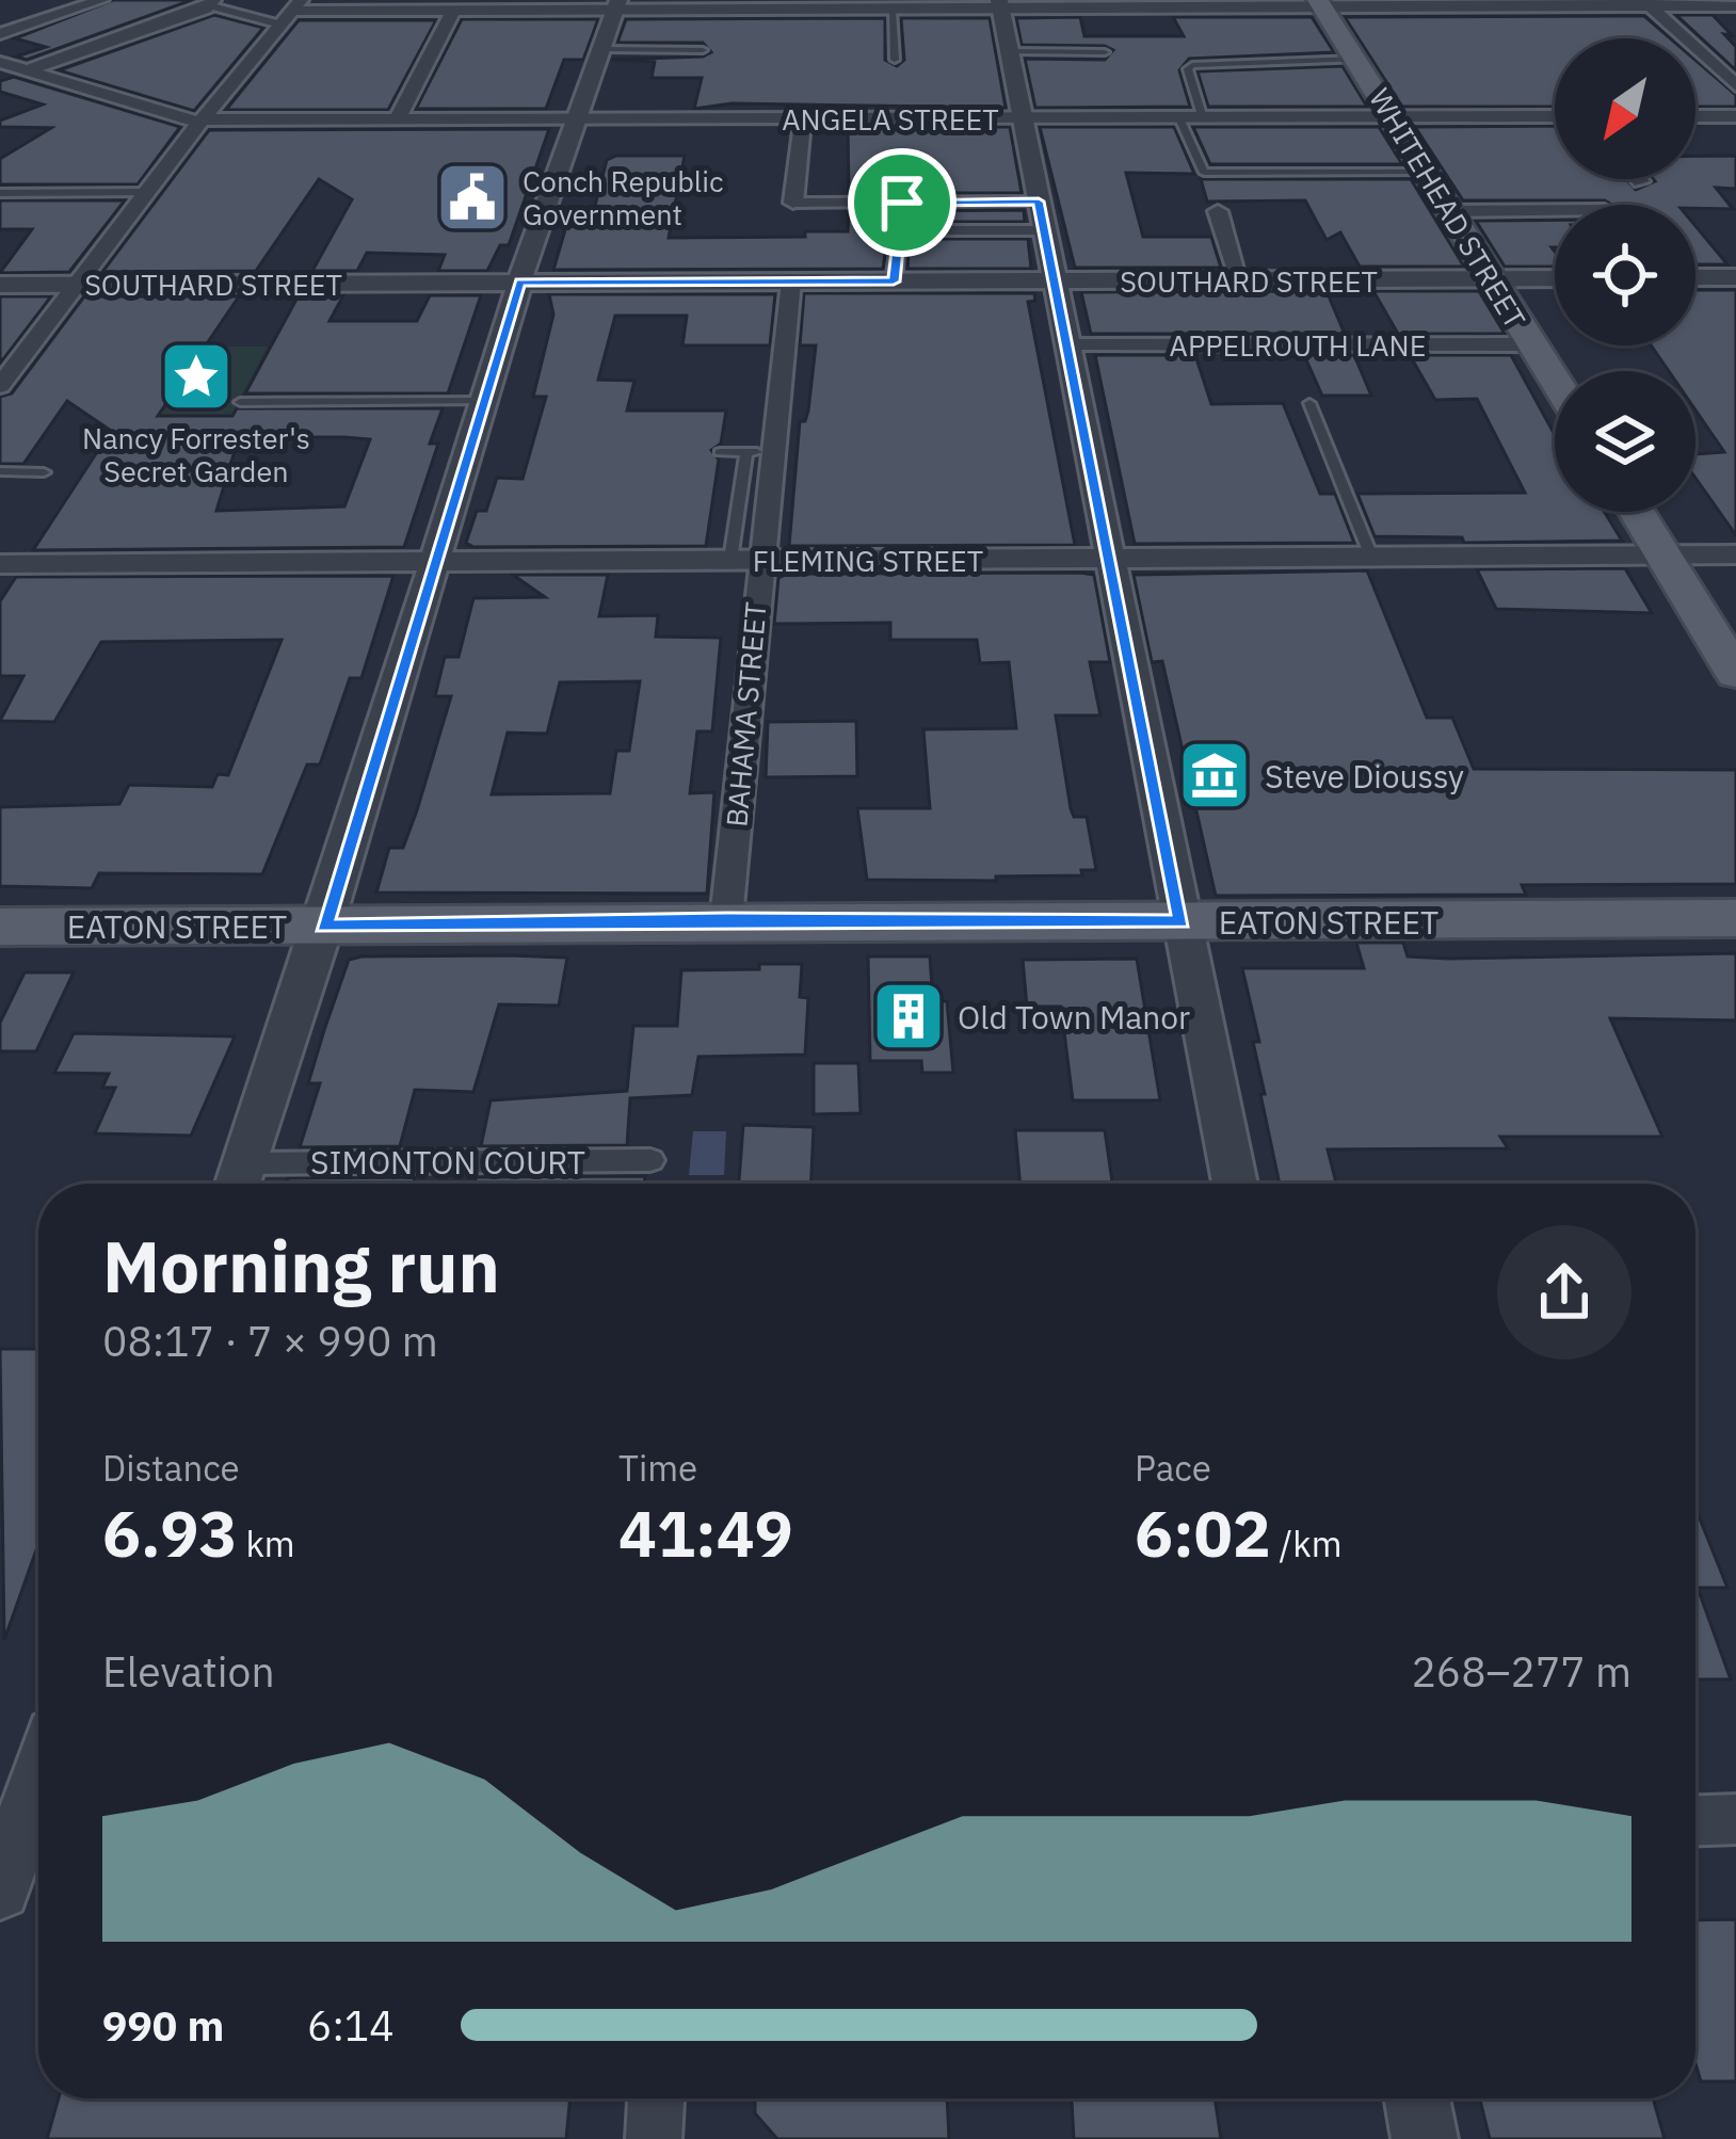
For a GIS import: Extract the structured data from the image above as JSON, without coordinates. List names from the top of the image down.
{
  "streets": {
    "main road": ["WHITEHEAD STREET", "EATON STREET"],
    "street": [
      "ANGELA STREET",
      "SOUTHARD STREET",
      "APPELROUTH LANE",
      "FLEMING STREET",
      "BAHAMA STREET",
      "SIMONTON COURT"
    ]
  },
  "crossings": [
    ["ANGELA STREET", "WHITEHEAD STREET"],
    ["WHITEHEAD STREET", "SOUTHARD STREET"],
    ["WHITEHEAD STREET", "APPELROUTH LANE"],
    ["SOUTHARD STREET", "BAHAMA STREET"],
    ["FLEMING STREET", "BAHAMA STREET"],
    ["BAHAMA STREET", "EATON STREET"]
  ],
  "places": {
    "public building": ["Conch Republic Government"],
    "place": ["Nancy Forrester's Secret Garden"],
    "museum": ["Steve Dioussy"],
    "building": ["Old Town Manor"]
  },
  "north": "bottom left",
  "page": {
    "heading": ["Morning run", "08:17 · 7 × 990 m"],
    "stats": [
      ["Distance", "6.93 km"],
      ["Time", "41:49"],
      ["Pace", "6:02 /km"]
    ],
    "chart": ["Elevation", "268–277 m"],
    "list": [
      {
        "name": "990 m",
        "note": "6:14"
      }
    ]
  }
}
